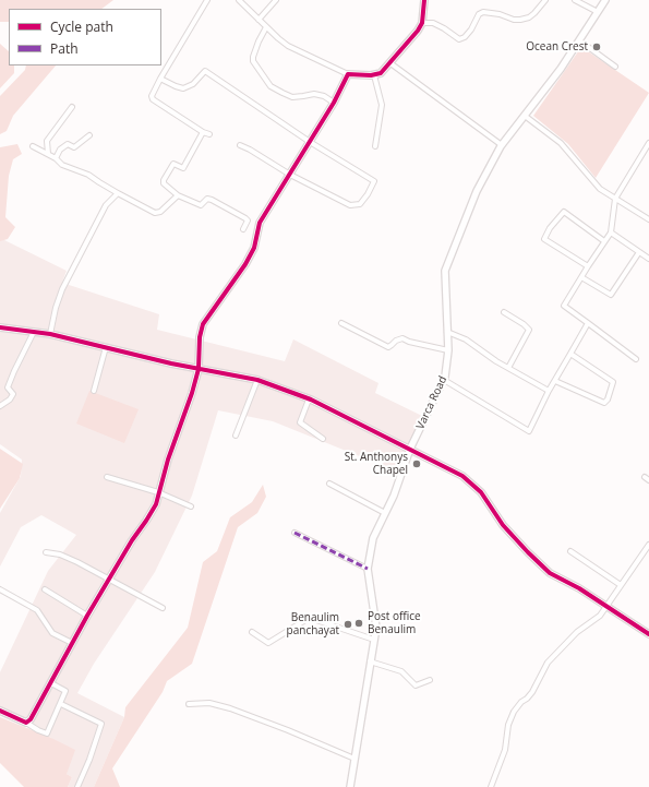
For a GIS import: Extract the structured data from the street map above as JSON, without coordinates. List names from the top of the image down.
{
  "streets": {
    "street": ["Varca Road"]
  },
  "places": [
    "Ocean Crest",
    "St. Anthonys Chapel",
    "Post office Benaulim",
    "Benaulim panchayat"
  ],
  "legend": ["Cycle path", "Path"]
}
